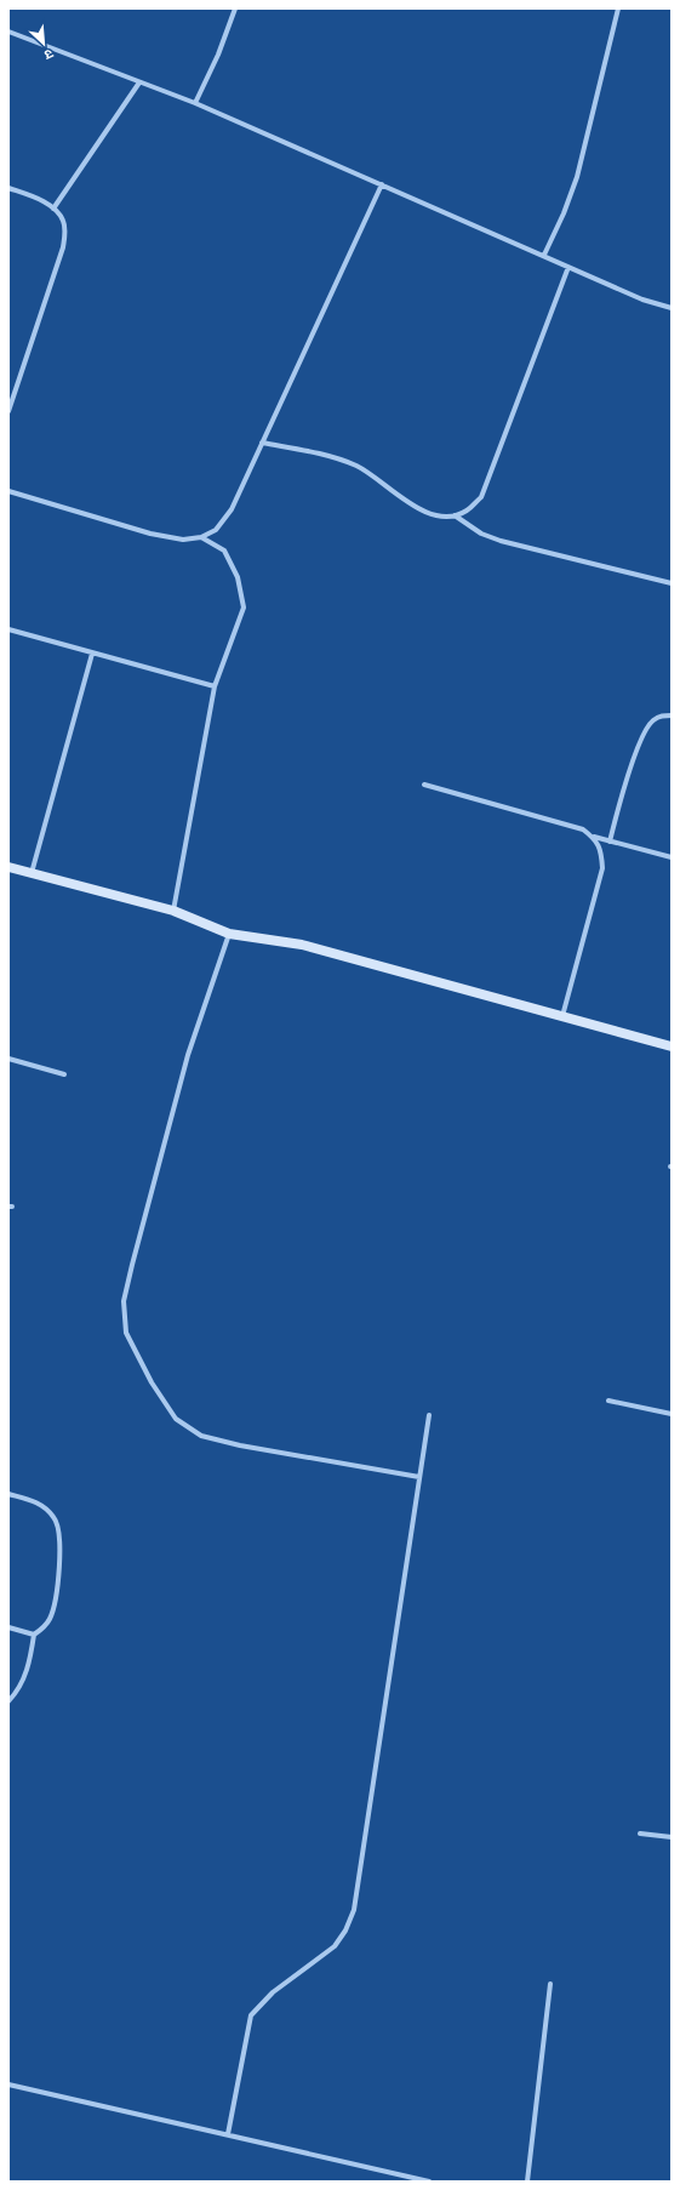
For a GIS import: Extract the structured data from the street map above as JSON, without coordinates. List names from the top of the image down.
{
  "north": "bottom right"
}
